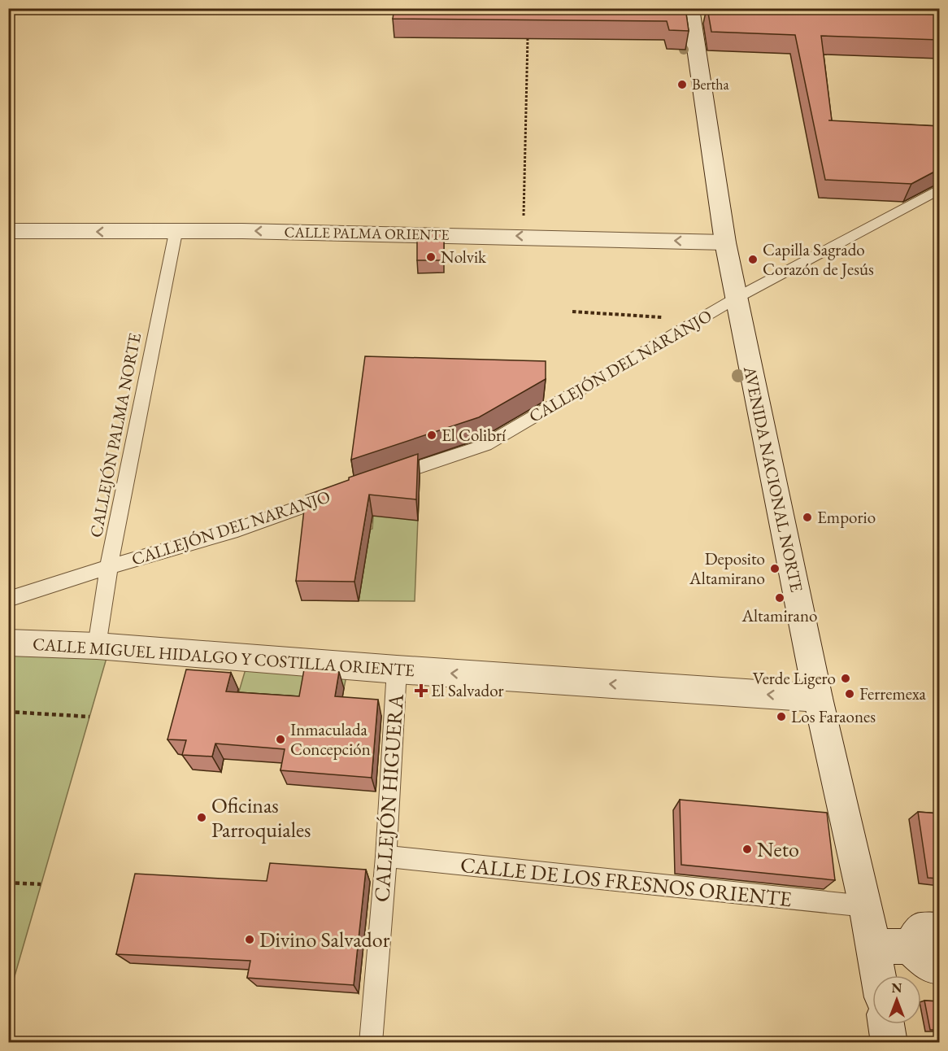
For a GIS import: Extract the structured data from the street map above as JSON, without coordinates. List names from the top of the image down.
{
  "streets": {
    "street": ["CALLE PALMA ORIENTE", "AVENIDA NACIONAL NORTE", "CALLE MIGUEL HIDALGO Y COSTILLA ORIENTE"],
    "lane": [
      "CALLEJÓN DEL NARANJO",
      "CALLEJÓN PALMA NORTE",
      "CALLEJÓN HIGUERA",
      "CALLE DE LOS FRESNOS ORIENTE"
    ]
  },
  "crossings": [
    ["CALLE PALMA ORIENTE", "CALLEJÓN PALMA NORTE"],
    ["CALLE PALMA ORIENTE", "AVENIDA NACIONAL NORTE"],
    ["CALLEJÓN DEL NARANJO", "CALLEJÓN PALMA NORTE"],
    ["CALLEJÓN DEL NARANJO", "AVENIDA NACIONAL NORTE"],
    ["CALLEJÓN PALMA NORTE", "CALLE MIGUEL HIDALGO Y COSTILLA ORIENTE"],
    ["AVENIDA NACIONAL NORTE", "CALLE MIGUEL HIDALGO Y COSTILLA ORIENTE"],
    ["AVENIDA NACIONAL NORTE", "CALLE DE LOS FRESNOS ORIENTE"],
    ["CALLE MIGUEL HIDALGO Y COSTILLA ORIENTE", "CALLEJÓN HIGUERA"],
    ["CALLEJÓN HIGUERA", "CALLE DE LOS FRESNOS ORIENTE"]
  ],
  "one_way": ["CALLE PALMA ORIENTE", "CALLE MIGUEL HIDALGO Y COSTILLA ORIENTE"],
  "places": {
    "other": [
      "Bertha",
      "Nolvik",
      "Capilla Sagrado Corazón de Jesús",
      "El Colibrí",
      "Emporio",
      "Deposito Altamirano",
      "Altamirano",
      "Verde Ligero",
      "Ferremexa",
      "Los Faraones",
      "Inmaculada Concepción",
      "Oficinas Parroquiales",
      "Neto",
      "Divino Salvador"
    ],
    "health": ["El Salvador"]
  },
  "north": "top"
}
